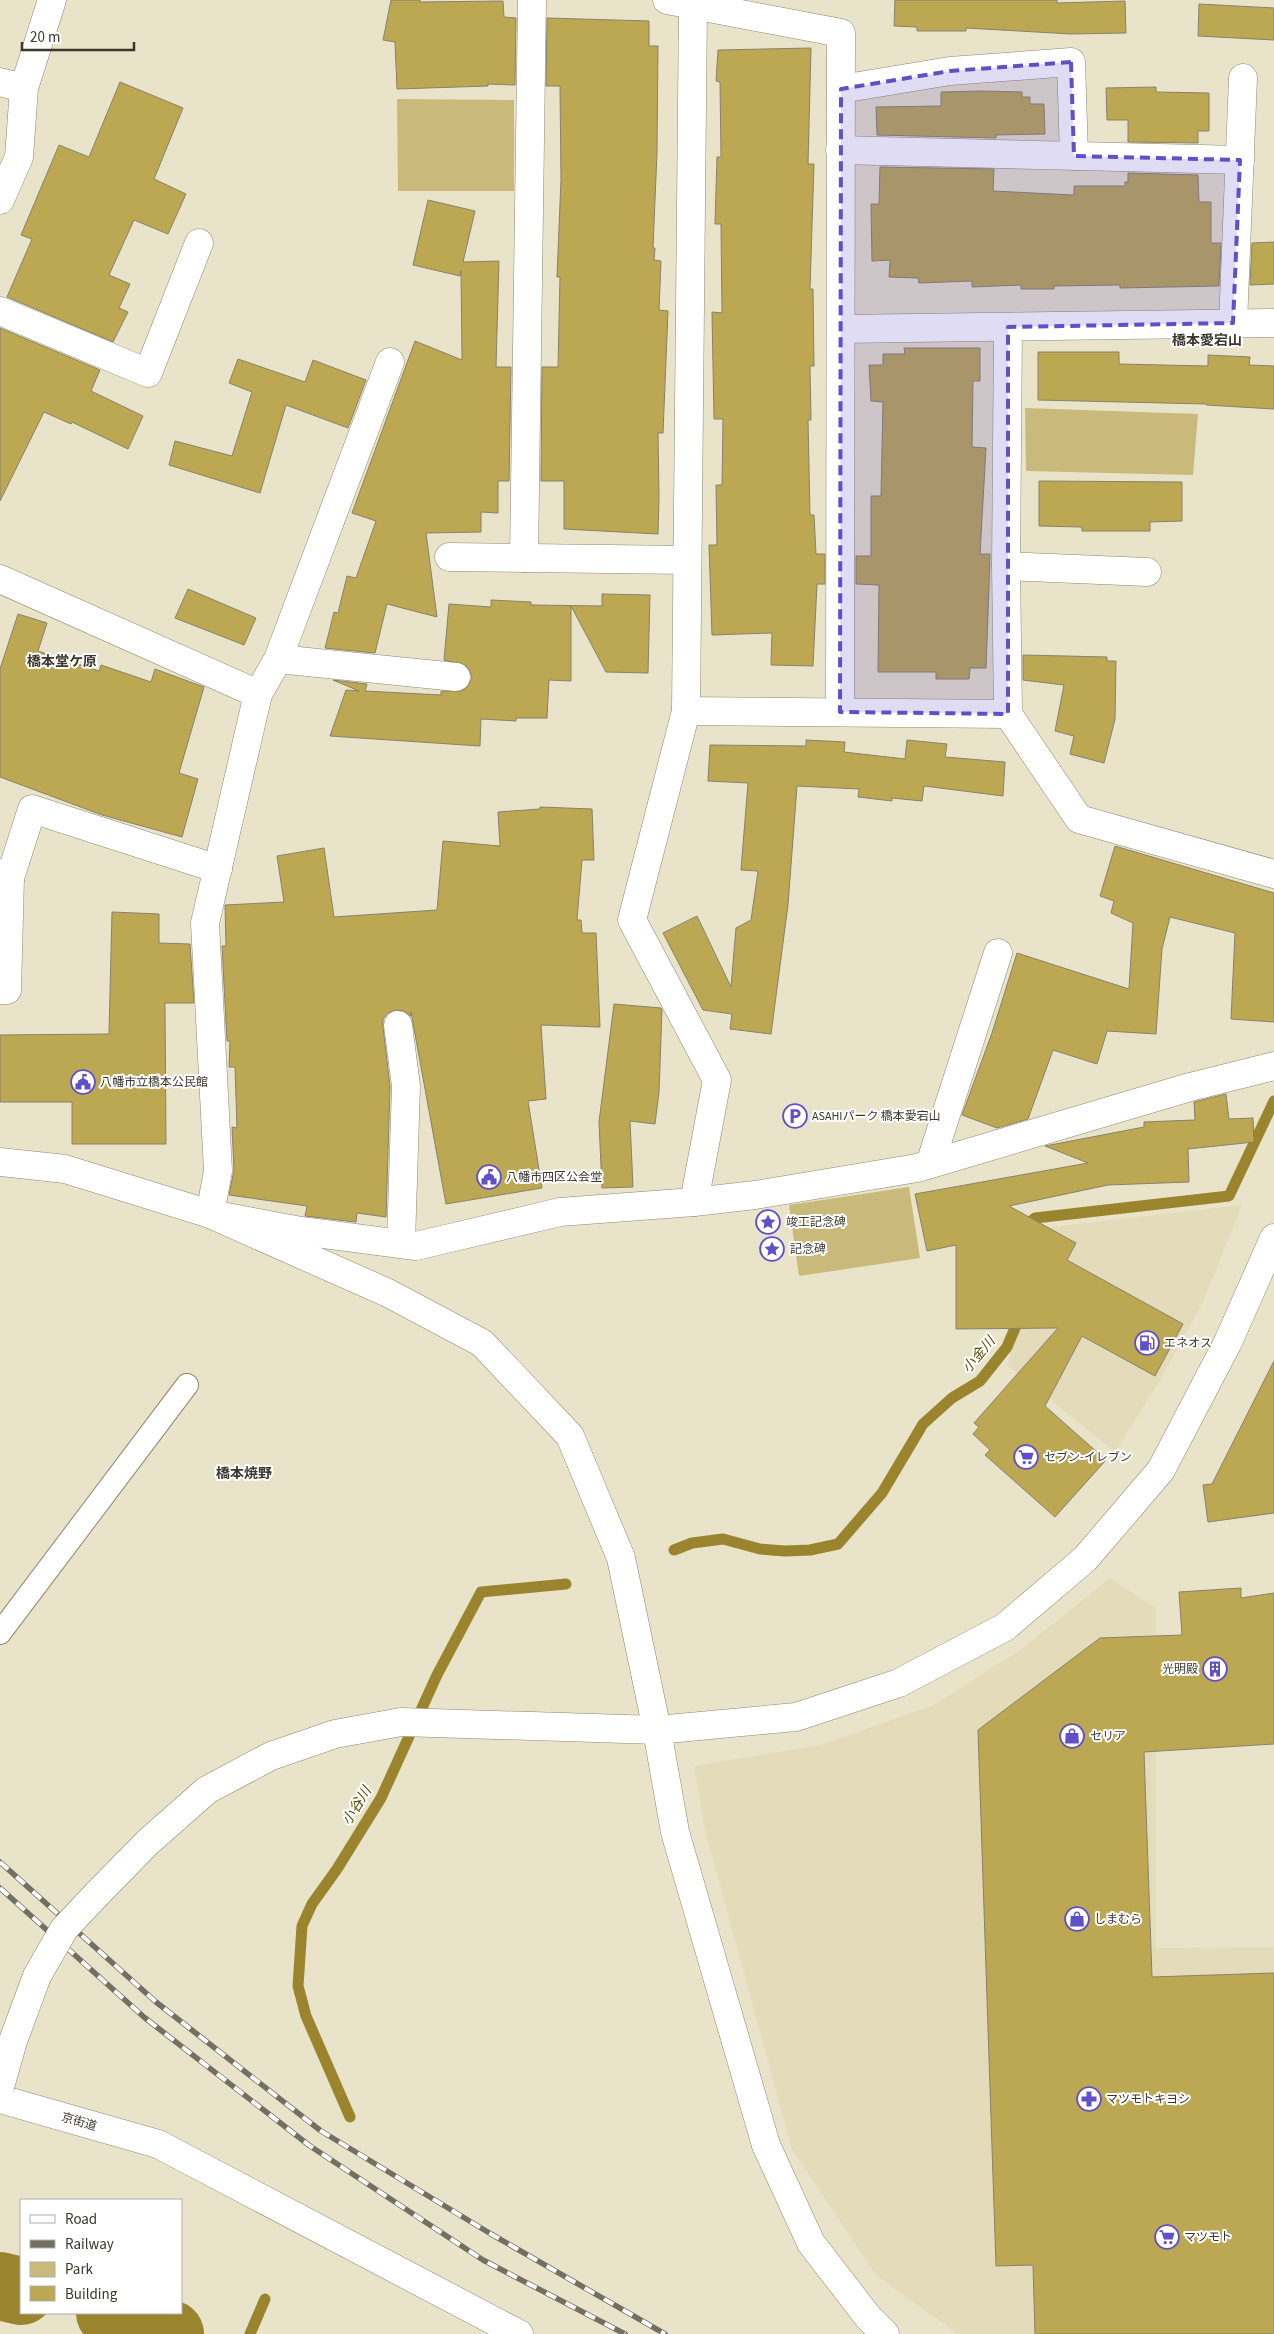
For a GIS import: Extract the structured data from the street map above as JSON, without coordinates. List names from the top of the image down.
{
  "streets": {
    "street": ["京街道"]
  },
  "districts": ["橋本愛宕山", "橋本堂ケ原", "橋本焼野"],
  "water": ["小金川", "小谷川"],
  "places": {
    "public building": ["八幡市立橋本公民館", "八幡市四区公会堂"],
    "parking": ["ASAHIパーク 橋本愛宕山"],
    "place": ["竣工記念碑", "記念碑"],
    "fuel station": ["エネオス"],
    "supermarket": ["セブン-イレブン", "マツモト"],
    "building": ["光明殿"],
    "shop": ["セリア", "しまむら"],
    "pharmacy": ["マツモトキヨシ"]
  },
  "legend": [
    "Road",
    "Railway",
    "Park",
    "Building"
  ],
  "scale_bar": "20 m"
}
